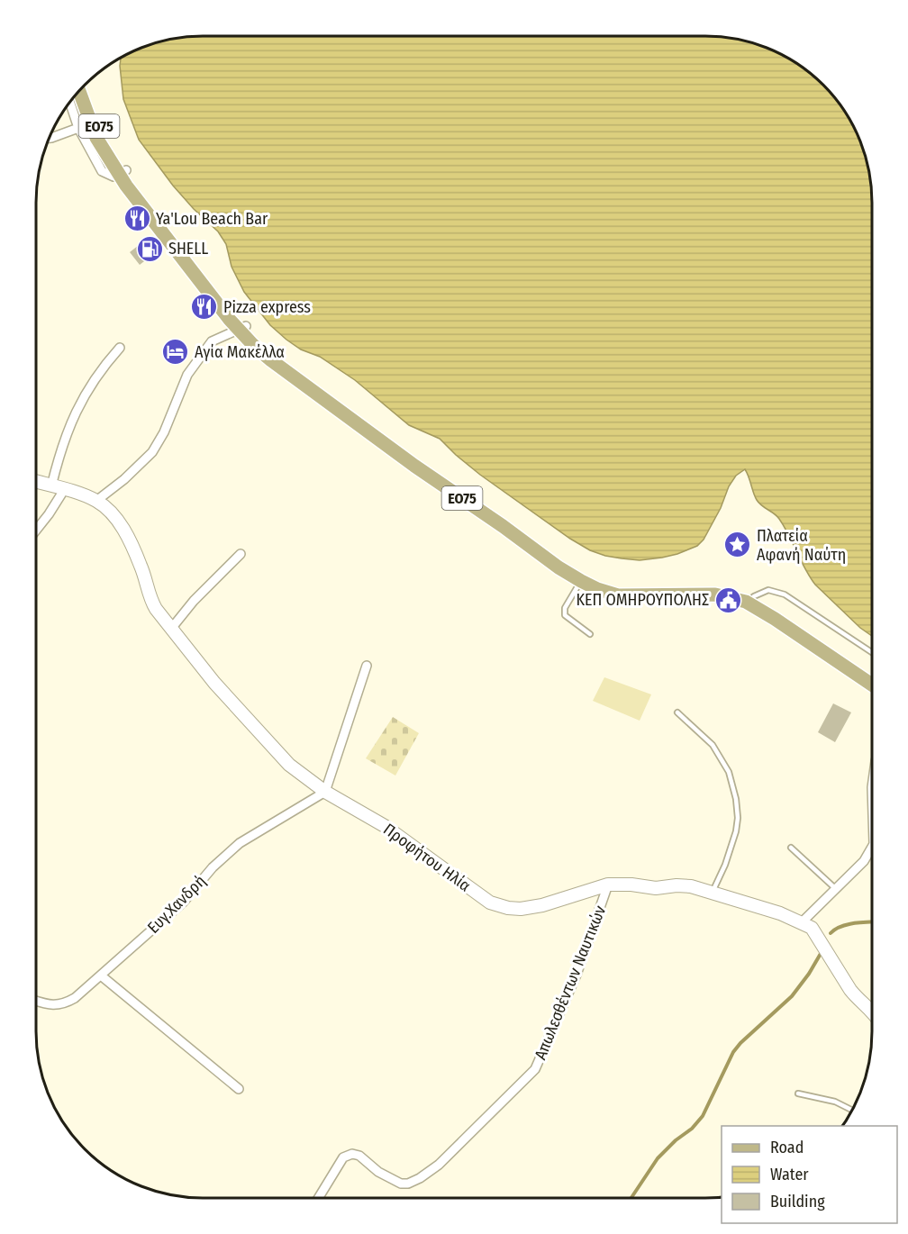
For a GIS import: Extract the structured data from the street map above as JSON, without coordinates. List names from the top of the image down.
{
  "streets": {
    "main road": ["ΕΟ75"],
    "street": ["Προφήτου Ηλία", "Ευγ.Χανδρή", "Απωλεσθέντων Ναυτικών"]
  },
  "crossings": [
    ["Προφήτου Ηλία", "Ευγ.Χανδρή"],
    ["Προφήτου Ηλία", "Απωλεσθέντων Ναυτικών"]
  ],
  "places": {
    "restaurant": ["Ya'Lou Beach Bar", "Pizza express"],
    "fuel station": ["SHELL"],
    "hotel": ["Αγία Μακέλλα"],
    "place": ["Πλατεία Αφανή Ναύτη"],
    "public building": ["ΚΕΠ ΟΜΗΡΟΥΠΟΛΗΣ"]
  },
  "legend": ["Road", "Water", "Building"]
}
